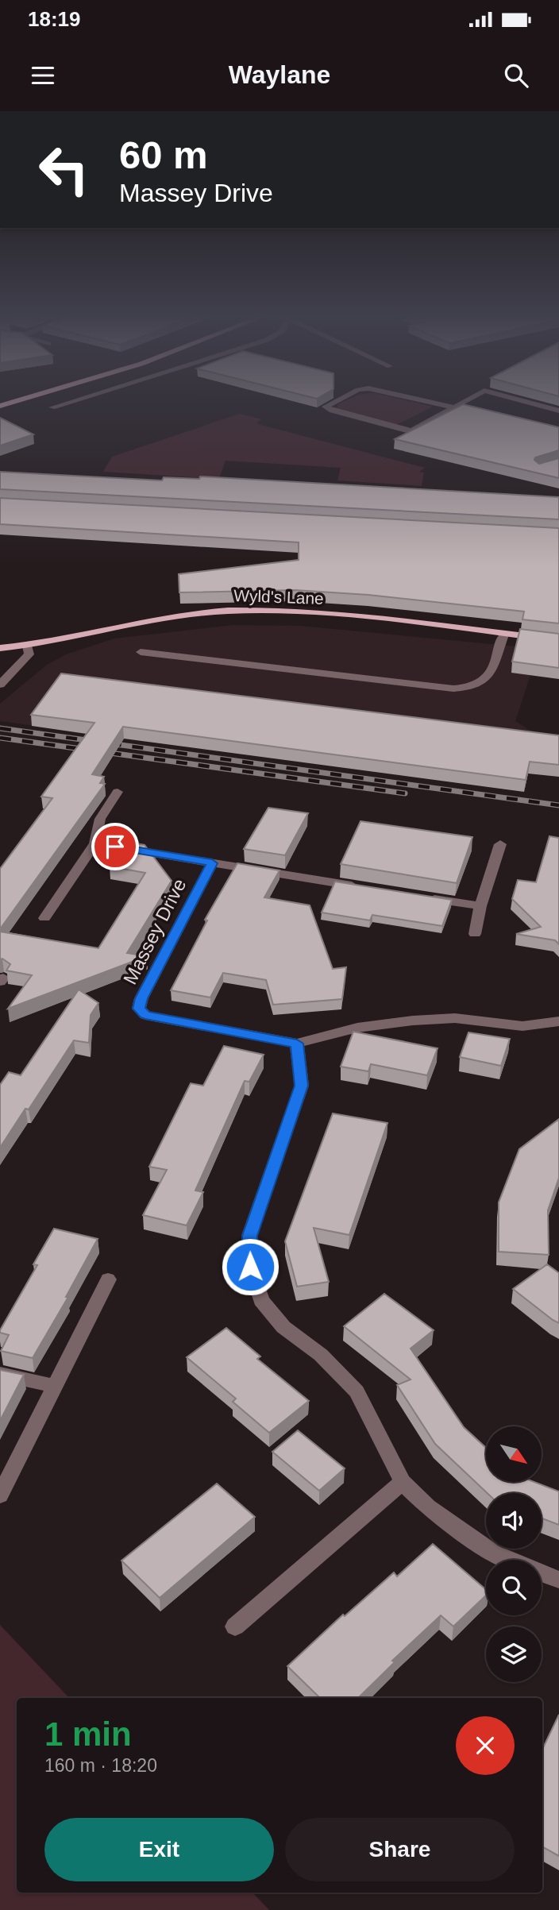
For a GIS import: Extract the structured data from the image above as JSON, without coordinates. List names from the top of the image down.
{
  "streets": {
    "main road": ["Wyld's Lane"],
    "street": ["Massey Drive"]
  },
  "north": "bottom right",
  "page": {
    "status": "18:19",
    "header": "Waylane",
    "turn": ["60 m", "Massey Drive"],
    "heading": ["1 min", "160 m · 18:20"],
    "buttons": ["Exit", "Share"]
  }
}
